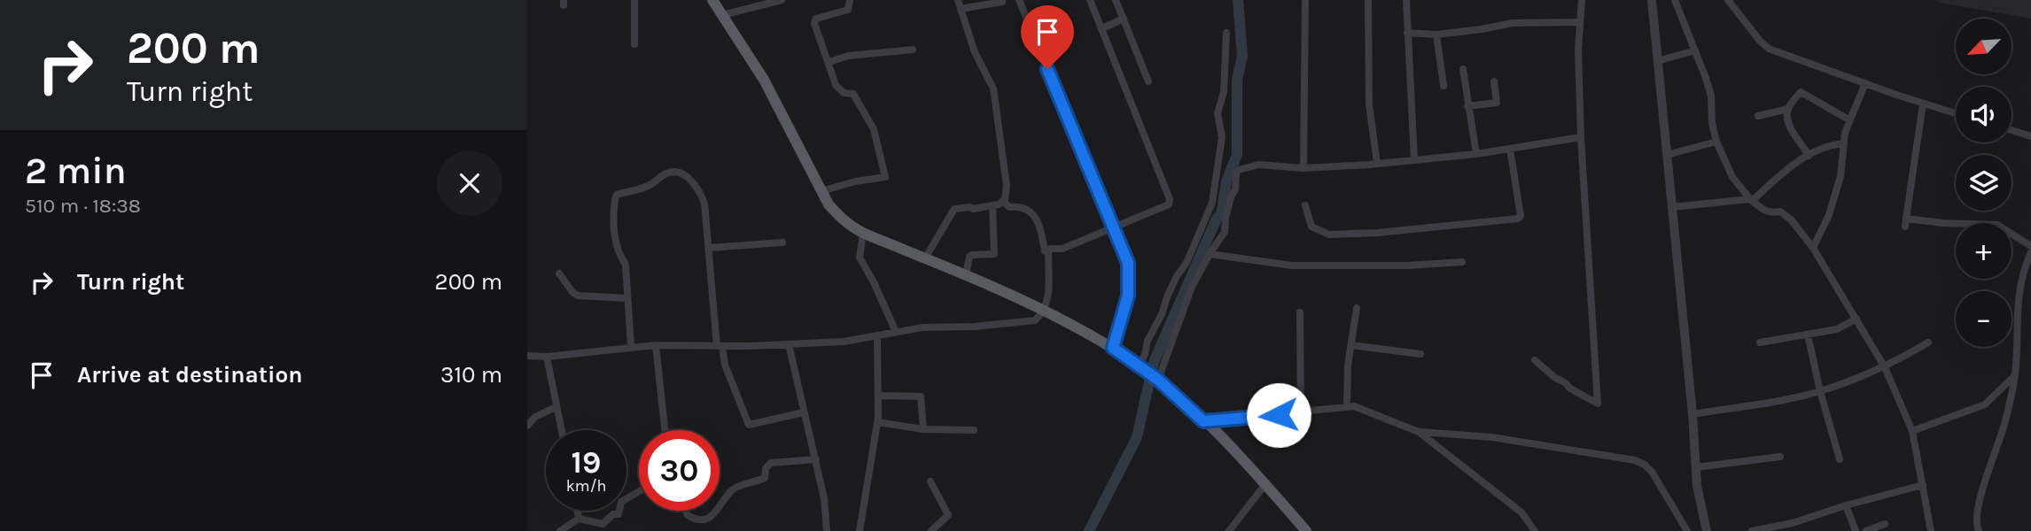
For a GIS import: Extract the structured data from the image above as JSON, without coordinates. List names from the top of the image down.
{
  "north": "bottom left",
  "page": {
    "turn": ["200 m", "Turn right"],
    "map_buttons": ["+", "−"],
    "heading": ["2 min", "510 m · 18:38"],
    "list": [
      {
        "name": "Turn right",
        "value": "200 m"
      },
      {
        "name": "Arrive at destination",
        "value": "310 m"
      }
    ],
    "speed": "19 km/h",
    "limit": "30"
  }
}
